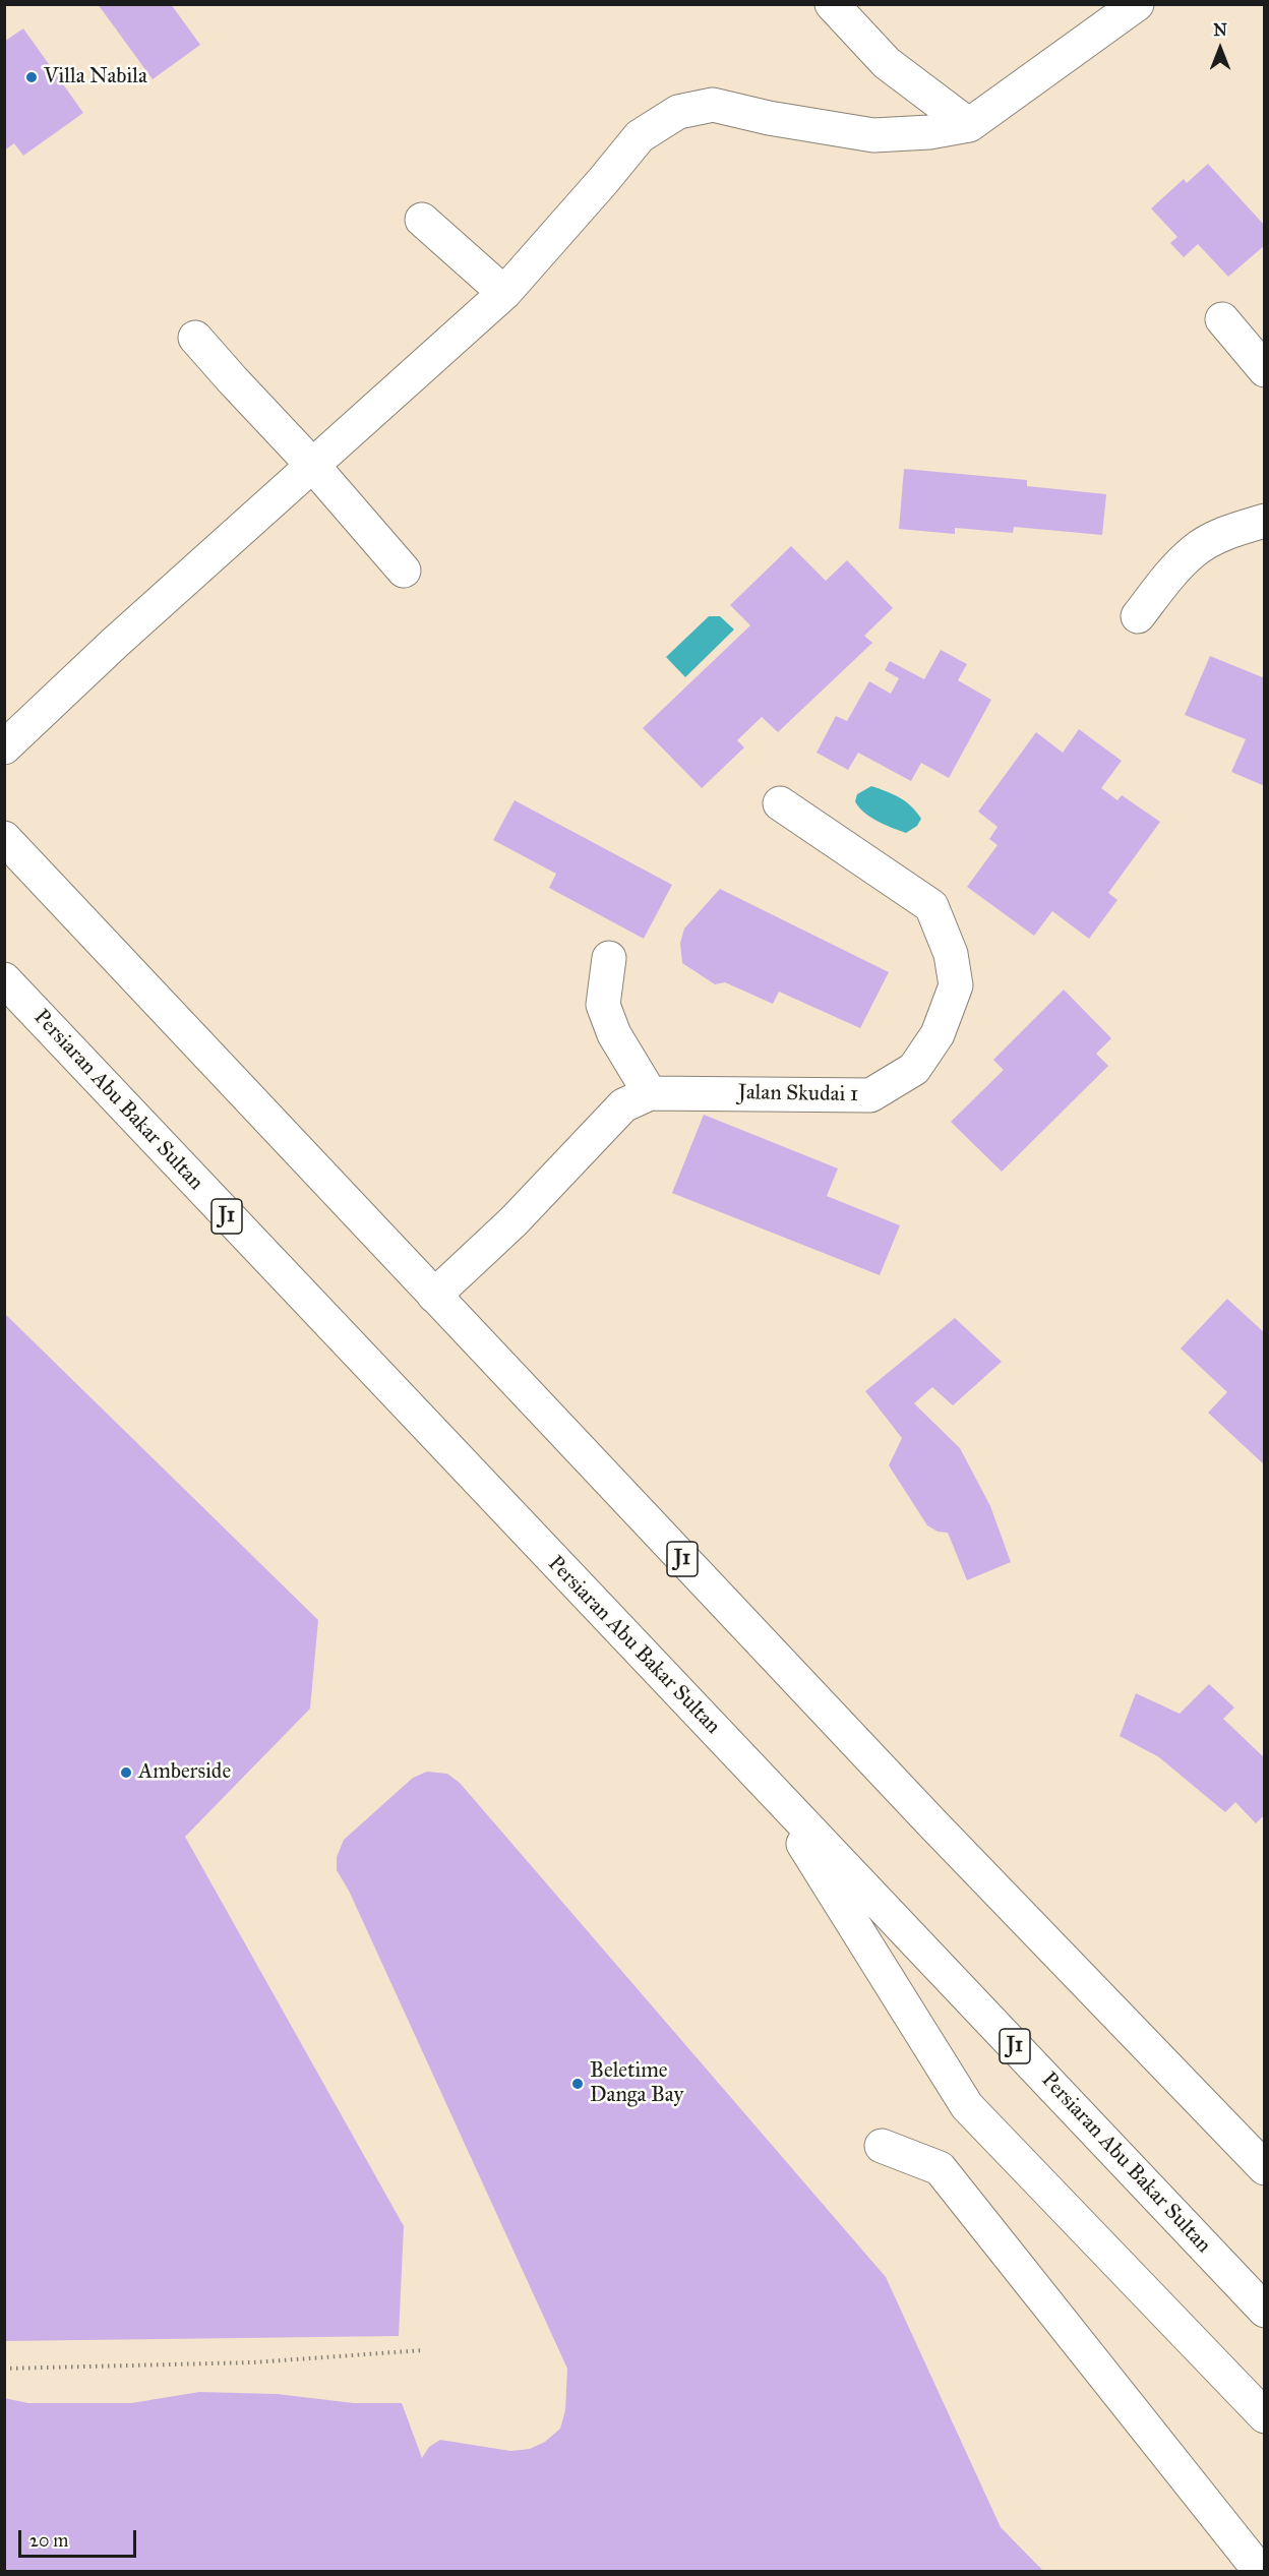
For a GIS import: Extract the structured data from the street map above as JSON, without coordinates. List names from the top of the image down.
{
  "streets": {
    "main road": ["Jalan Skudai 1", "Persiaran Abu Bakar Sultan", "J1"]
  },
  "crossings": [
    ["Jalan Skudai 1", "J1"]
  ],
  "places": ["Villa Nabila", "Amberside", "Beletime Danga Bay"],
  "scale_bar": "20 m",
  "north": "top"
}
